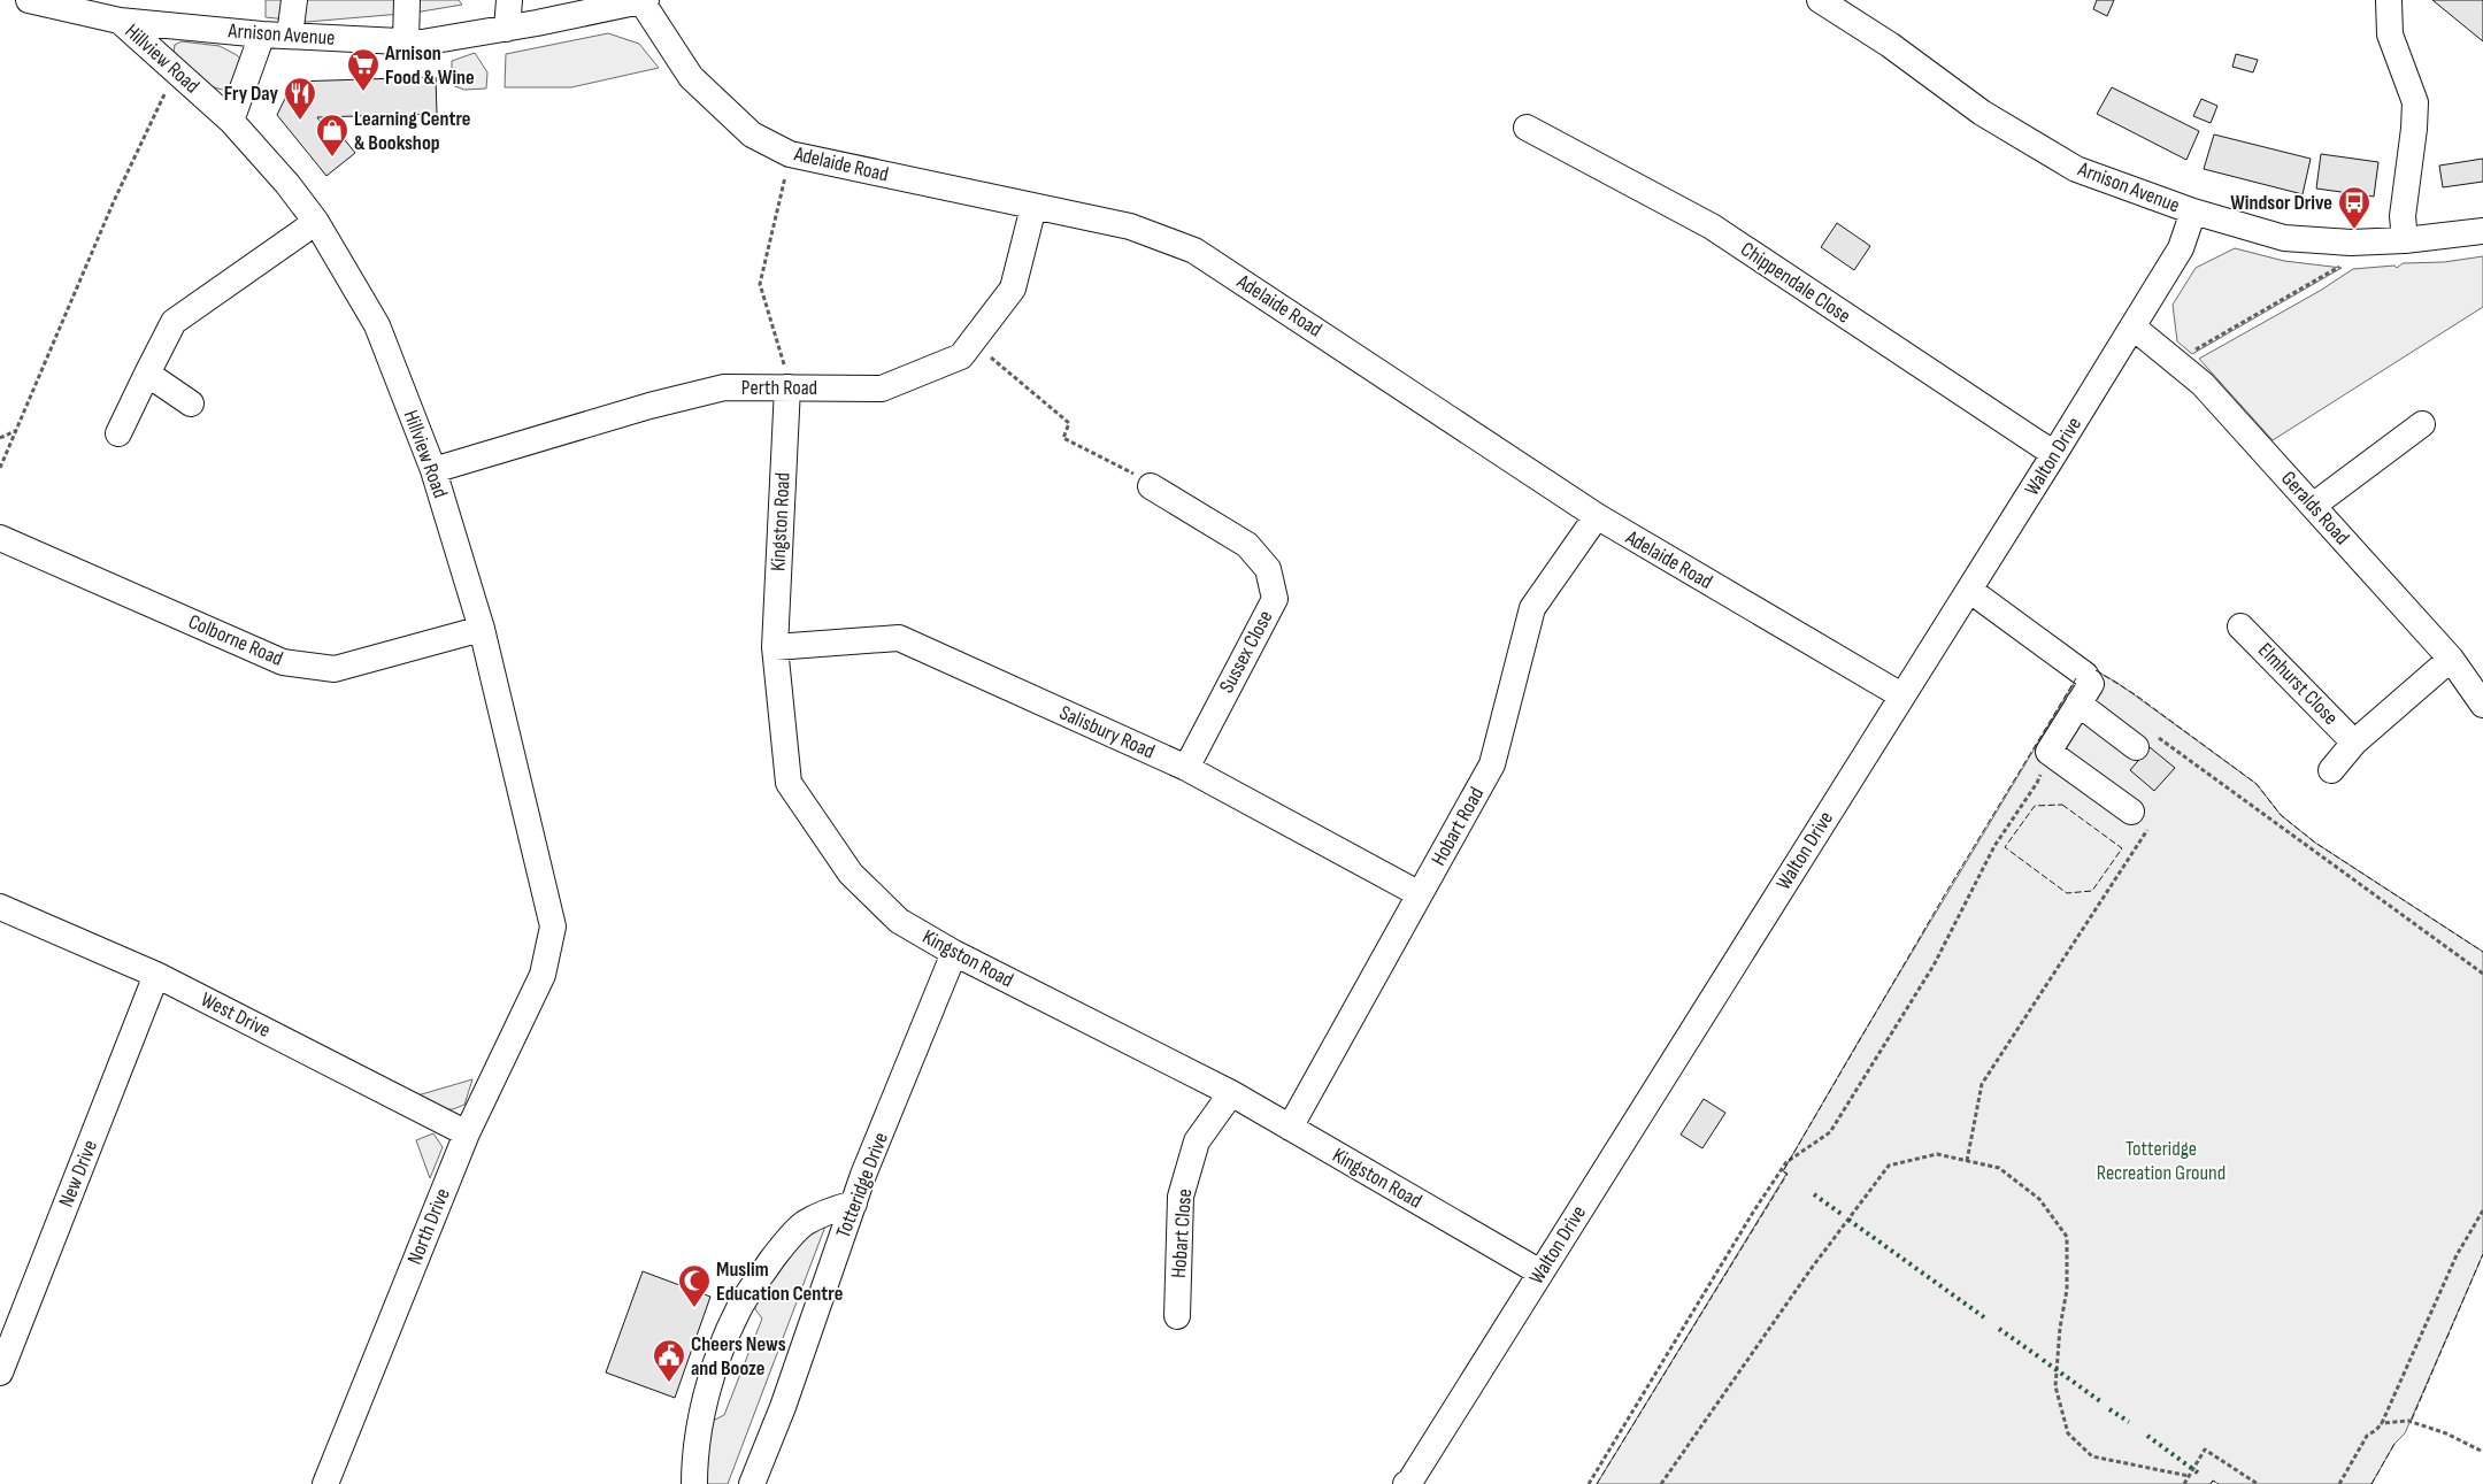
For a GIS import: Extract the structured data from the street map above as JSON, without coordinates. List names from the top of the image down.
{
  "streets": {
    "street": [
      "Arnison Avenue",
      "Hillview Road",
      "Adelaide Road",
      "Chippendale Close",
      "Perth Road",
      "Walton Drive",
      "Geralds Road",
      "Kingston Road",
      "Colborne Road",
      "Sussex Close",
      "Elmhurst Close",
      "Salisbury Road",
      "Hobart Road",
      "West Drive",
      "New Drive",
      "Totteridge Drive",
      "North Drive",
      "Hobart Close"
    ]
  },
  "crossings": [
    ["Arnison Avenue", "Hillview Road"],
    ["Arnison Avenue", "Adelaide Road"],
    ["Arnison Avenue", "Walton Drive"],
    ["Hillview Road", "Perth Road"],
    ["Hillview Road", "Colborne Road"],
    ["Hillview Road", "North Drive"],
    ["Adelaide Road", "Perth Road"],
    ["Adelaide Road", "Walton Drive"],
    ["Adelaide Road", "Hobart Road"],
    ["Chippendale Close", "Walton Drive"],
    ["Perth Road", "Kingston Road"],
    ["Walton Drive", "Geralds Road"],
    ["Walton Drive", "Kingston Road"],
    ["Geralds Road", "Elmhurst Close"],
    ["Kingston Road", "Salisbury Road"],
    ["Kingston Road", "Hobart Road"],
    ["Kingston Road", "Totteridge Drive"],
    ["Kingston Road", "Hobart Close"],
    ["Sussex Close", "Salisbury Road"],
    ["Salisbury Road", "Hobart Road"],
    ["West Drive", "New Drive"],
    ["West Drive", "North Drive"]
  ],
  "parks": ["Totteridge Recreation Ground"],
  "places": {
    "supermarket": ["Arnison Food & Wine"],
    "restaurant": ["Fry Day"],
    "shop": ["Learning Centre & Bookshop"],
    "bus stop": ["Windsor Drive"],
    "mosque": ["Muslim Education Centre"],
    "public building": ["Cheers News and Booze"]
  }
}
